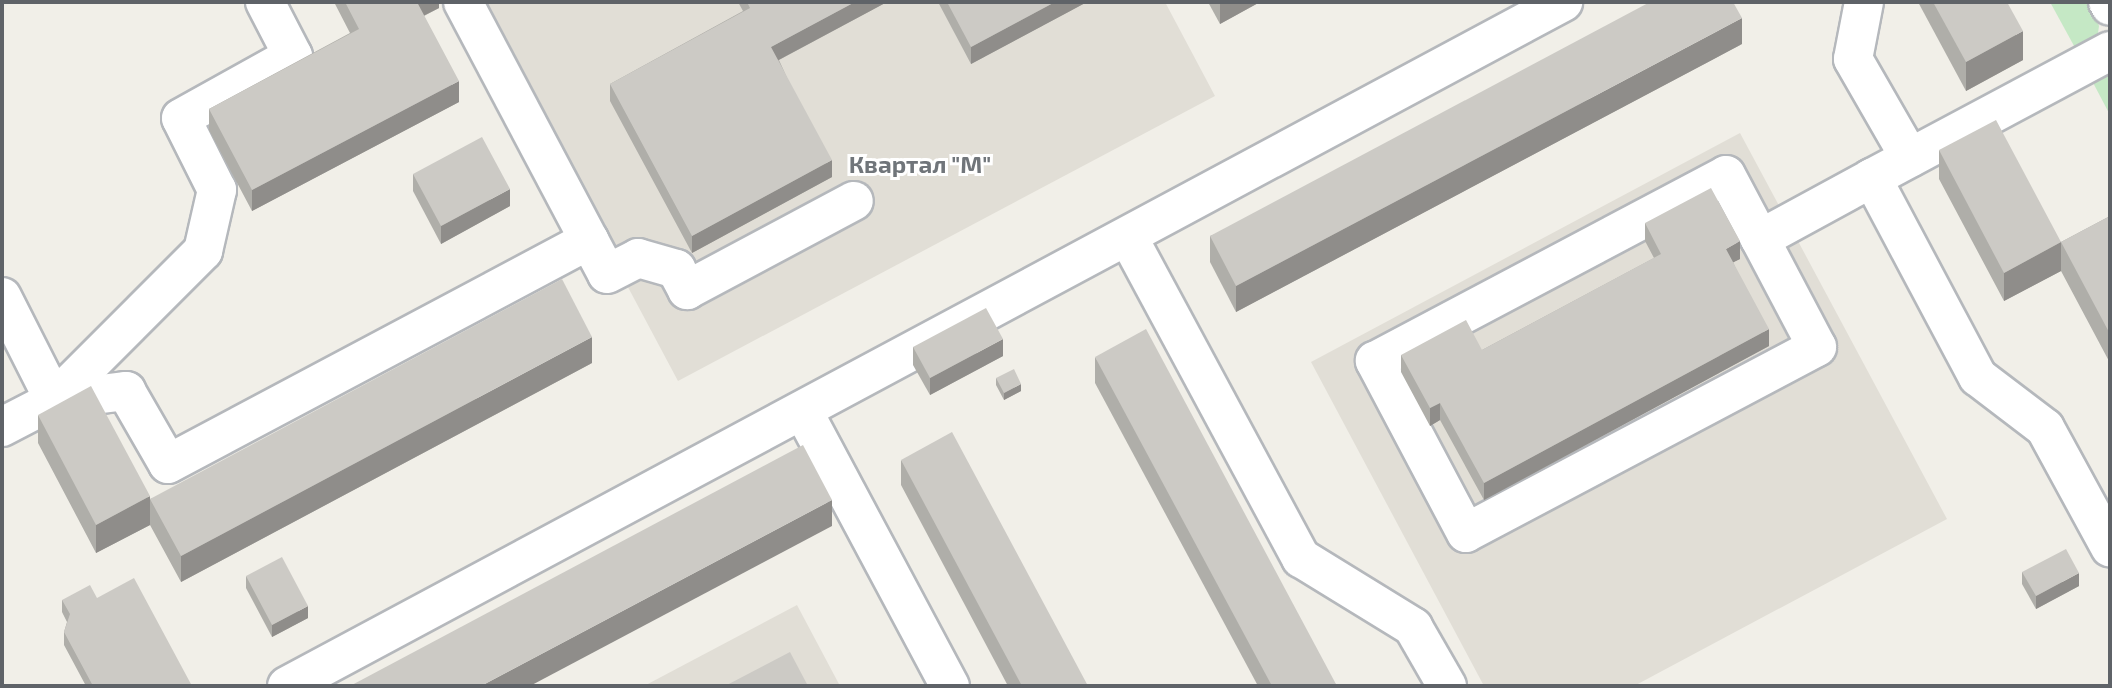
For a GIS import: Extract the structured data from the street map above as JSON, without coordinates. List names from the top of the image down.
{
  "districts": ["Квартал \"М\""]
}
